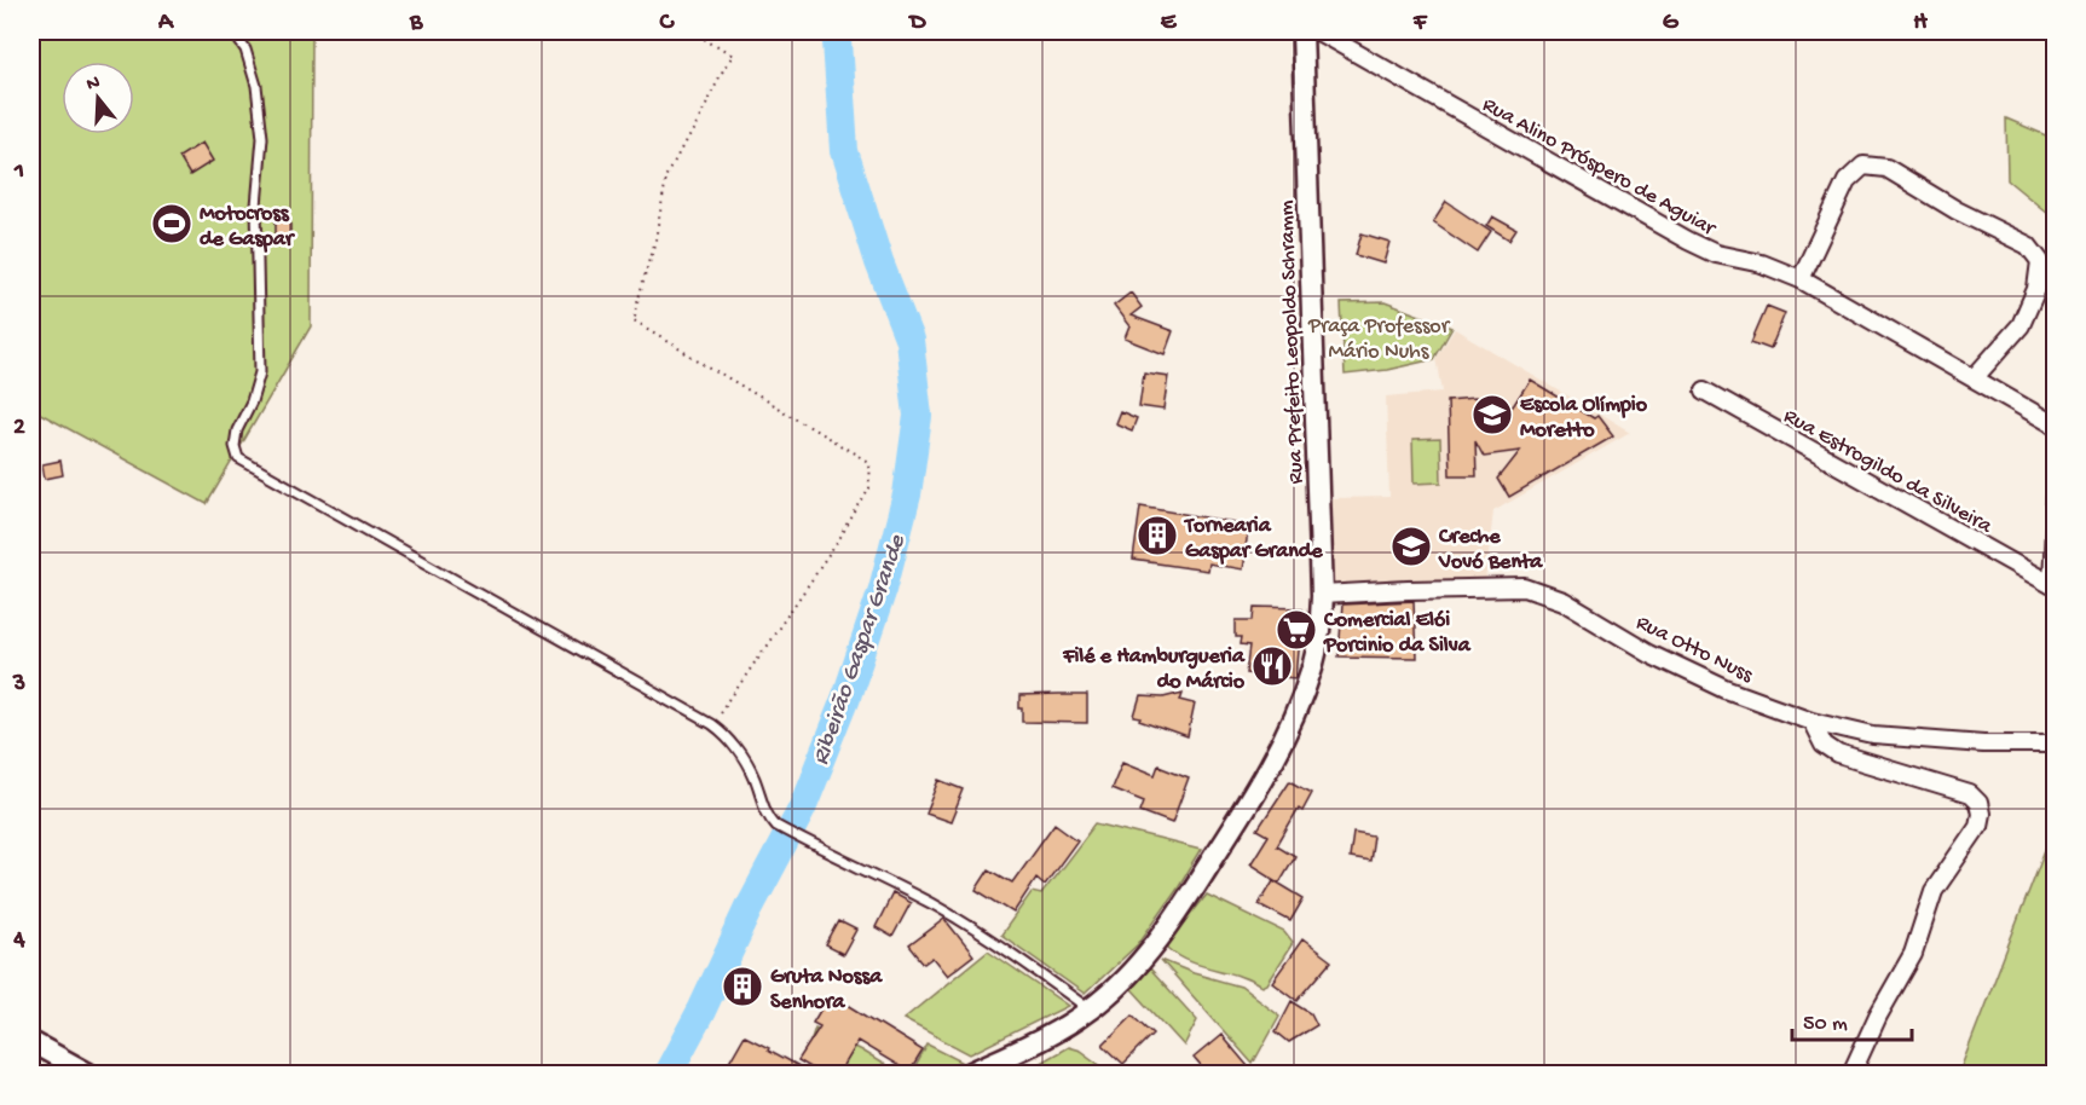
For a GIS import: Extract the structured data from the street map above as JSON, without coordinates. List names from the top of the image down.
{
  "streets": {
    "street": [
      "Rua Alino Próspero de Aguiar",
      "Rua Prefeito Leopoldo Schramm",
      "Rua Estrogildo da Silveira",
      "Rua Otto Nuss"
    ]
  },
  "crossings": [
    ["Rua Prefeito Leopoldo Schramm", "Rua Otto Nuss"]
  ],
  "water": ["Ribeirão Gaspar Grande"],
  "parks": ["Praça Professor Mário Nuhs"],
  "places": {
    "sports": ["Motocross de Gaspar"],
    "school or university": ["Escola Olímpio Moretto", "Creche Vovó Benta"],
    "building": ["Tornearia Gaspar Grande", "Gruta Nossa Senhora"],
    "supermarket": ["Comercial Elói Porcinio da Silva"],
    "restaurant": ["Filé e Hamburgueria do Márcio"]
  },
  "scale_bar": "50 m",
  "north": "top",
  "grid": {
    "columns": [
      "A",
      "B",
      "C",
      "D",
      "E",
      "F",
      "G",
      "H"
    ],
    "rows": [
      "1",
      "2",
      "3",
      "4"
    ]
  }
}
